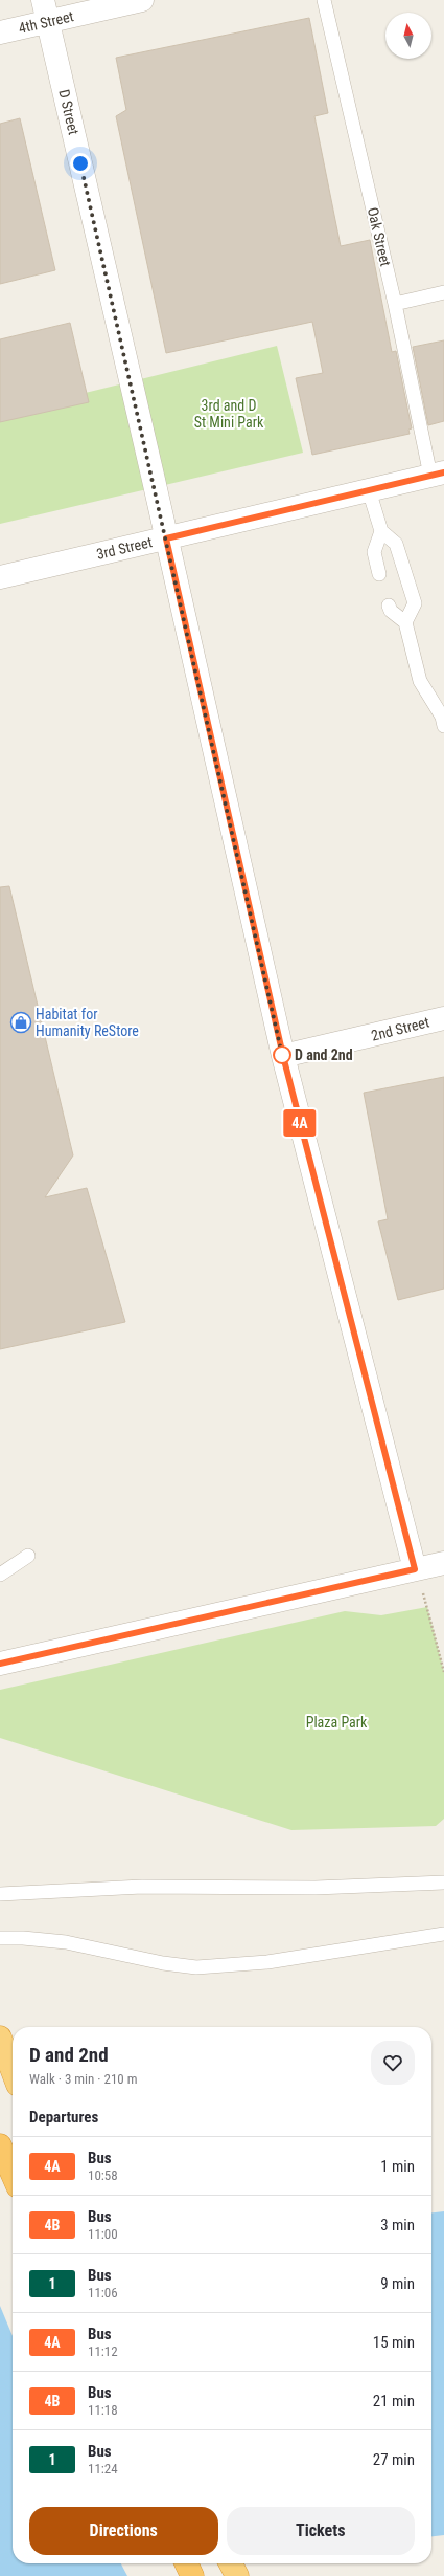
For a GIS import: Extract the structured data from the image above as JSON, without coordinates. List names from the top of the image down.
{
  "streets": {
    "street": [
      "4th Street",
      "D Street",
      "3rd Street",
      "2nd Street"
    ],
    "lane": ["Oak Street"]
  },
  "crossings": [
    ["4th Street", "D Street"],
    ["D Street", "3rd Street"],
    ["D Street", "2nd Street"],
    ["Oak Street", "3rd Street"]
  ],
  "parks": ["3rd and D St Mini Park", "Plaza Park"],
  "places": {
    "shop": ["Habitat for Humanity ReStore"],
    "other": ["D and 2nd"]
  },
  "lines": ["bus line 4A"],
  "north": "top",
  "page": {
    "on_map": "4A",
    "heading": [
      ["D and 2nd", "Walk · 3 min · 210 m"],
      "Departures"
    ],
    "list": [
      {
        "mark": "4A",
        "name": "Bus",
        "note": "10:58",
        "value": "1 min"
      },
      {
        "mark": "4B",
        "name": "Bus",
        "note": "11:00",
        "value": "3 min"
      },
      {
        "mark": "1",
        "name": "Bus",
        "note": "11:06",
        "value": "9 min"
      },
      {
        "mark": "4A",
        "name": "Bus",
        "note": "11:12",
        "value": "15 min"
      },
      {
        "mark": "4B",
        "name": "Bus",
        "note": "11:18",
        "value": "21 min"
      },
      {
        "mark": "1",
        "name": "Bus",
        "note": "11:24",
        "value": "27 min"
      }
    ],
    "buttons": ["Directions", "Tickets"]
  }
}
